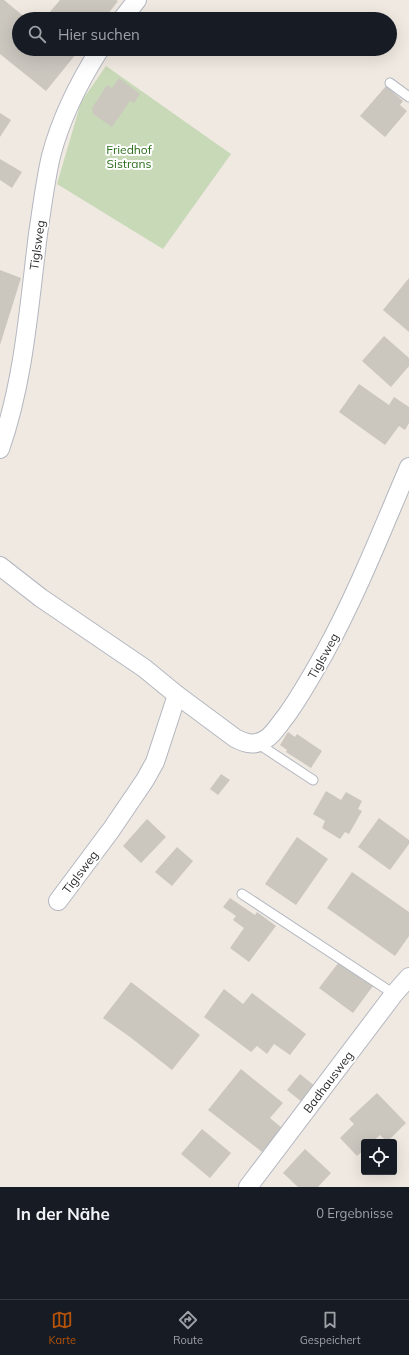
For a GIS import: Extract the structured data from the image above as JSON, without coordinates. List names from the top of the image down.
{
  "streets": {
    "street": ["Tiglsweg", "Badhausweg"]
  },
  "parks": ["Friedhof Sistrans"],
  "page": {
    "search": "Hier suchen",
    "heading": ["In der Nähe", "0 Ergebnisse"],
    "nav": ["Karte", "Route", "Gespeichert"]
  }
}
